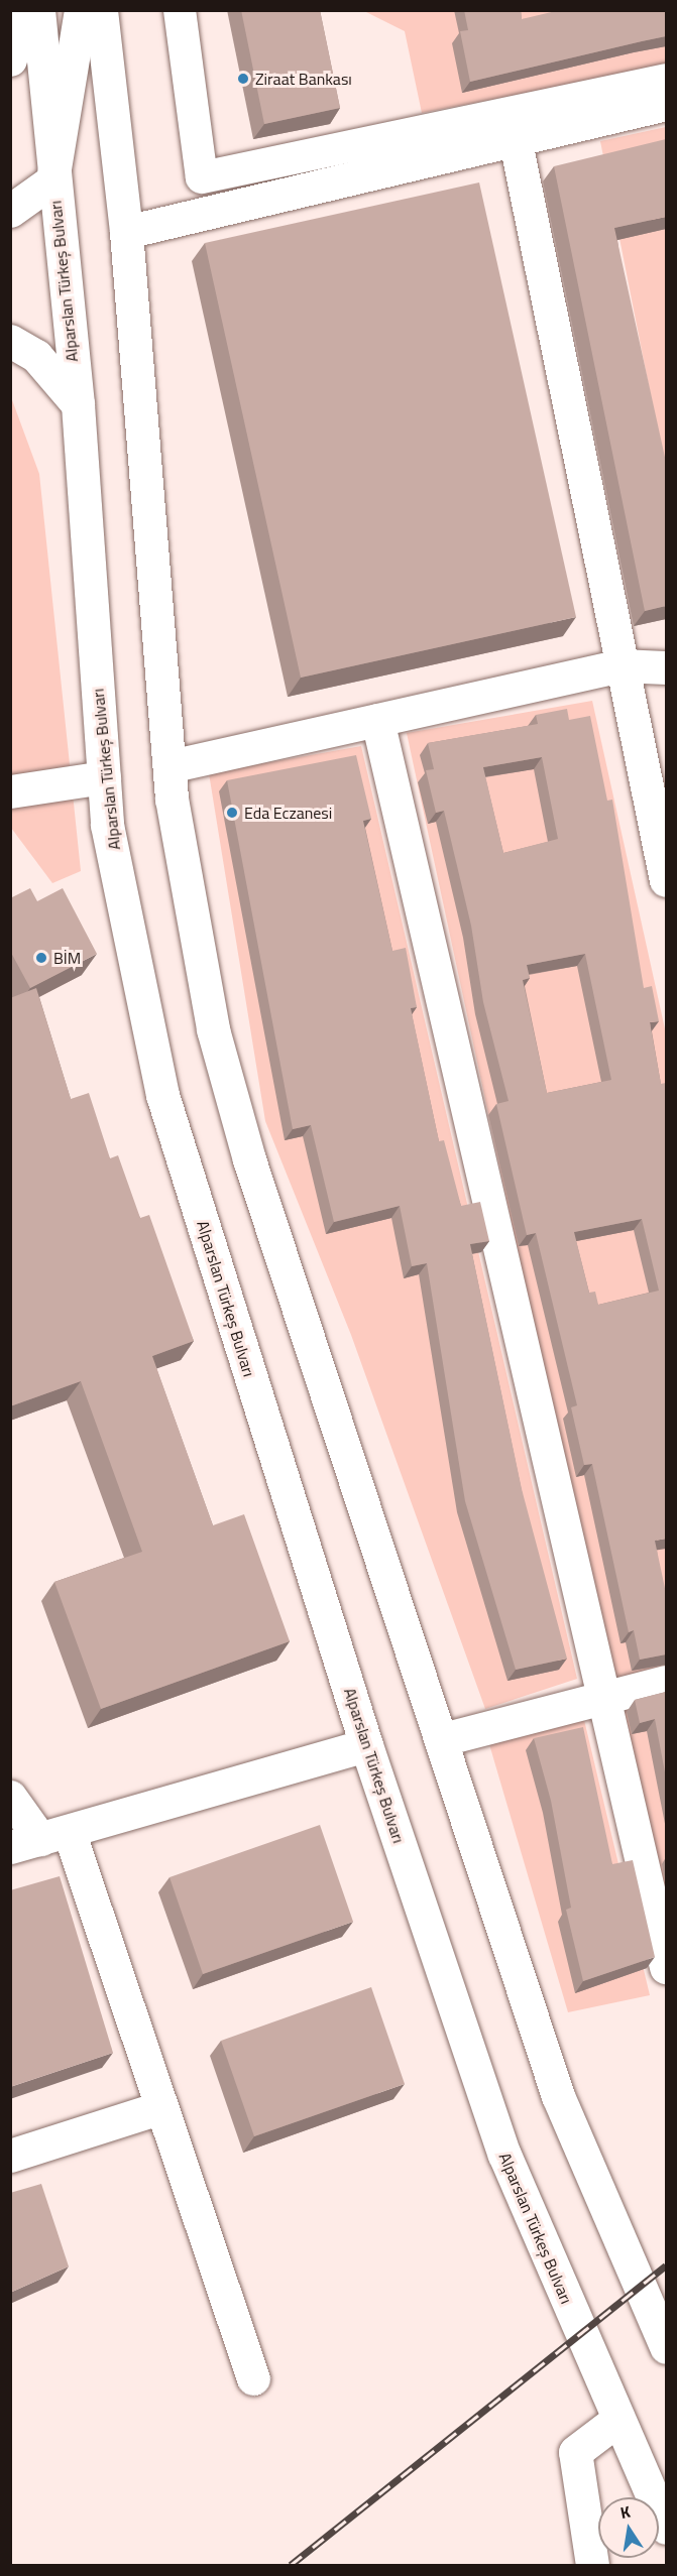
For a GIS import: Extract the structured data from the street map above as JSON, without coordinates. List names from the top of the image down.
{
  "streets": {
    "main road": ["Alparslan Türkeş Bulvarı"]
  },
  "places": ["Ziraat Bankası", "Eda Eczanesi", "BİM"],
  "north": "top"
}
